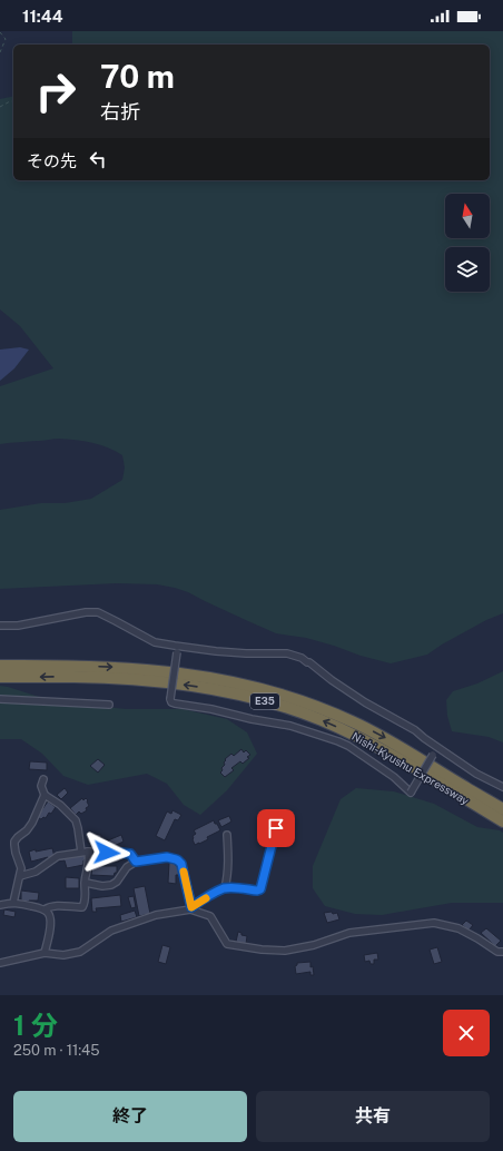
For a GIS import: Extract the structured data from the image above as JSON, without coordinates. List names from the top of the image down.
{
  "streets": {
    "highway": ["E35", "Nishi-Kyushu Expressway"]
  },
  "north": "top",
  "page": {
    "status": "11:44",
    "turn": ["70 m", "右折"],
    "then": "その先",
    "heading": ["1 分", "250 m · 11:45"],
    "buttons": ["終了", "共有"]
  }
}
